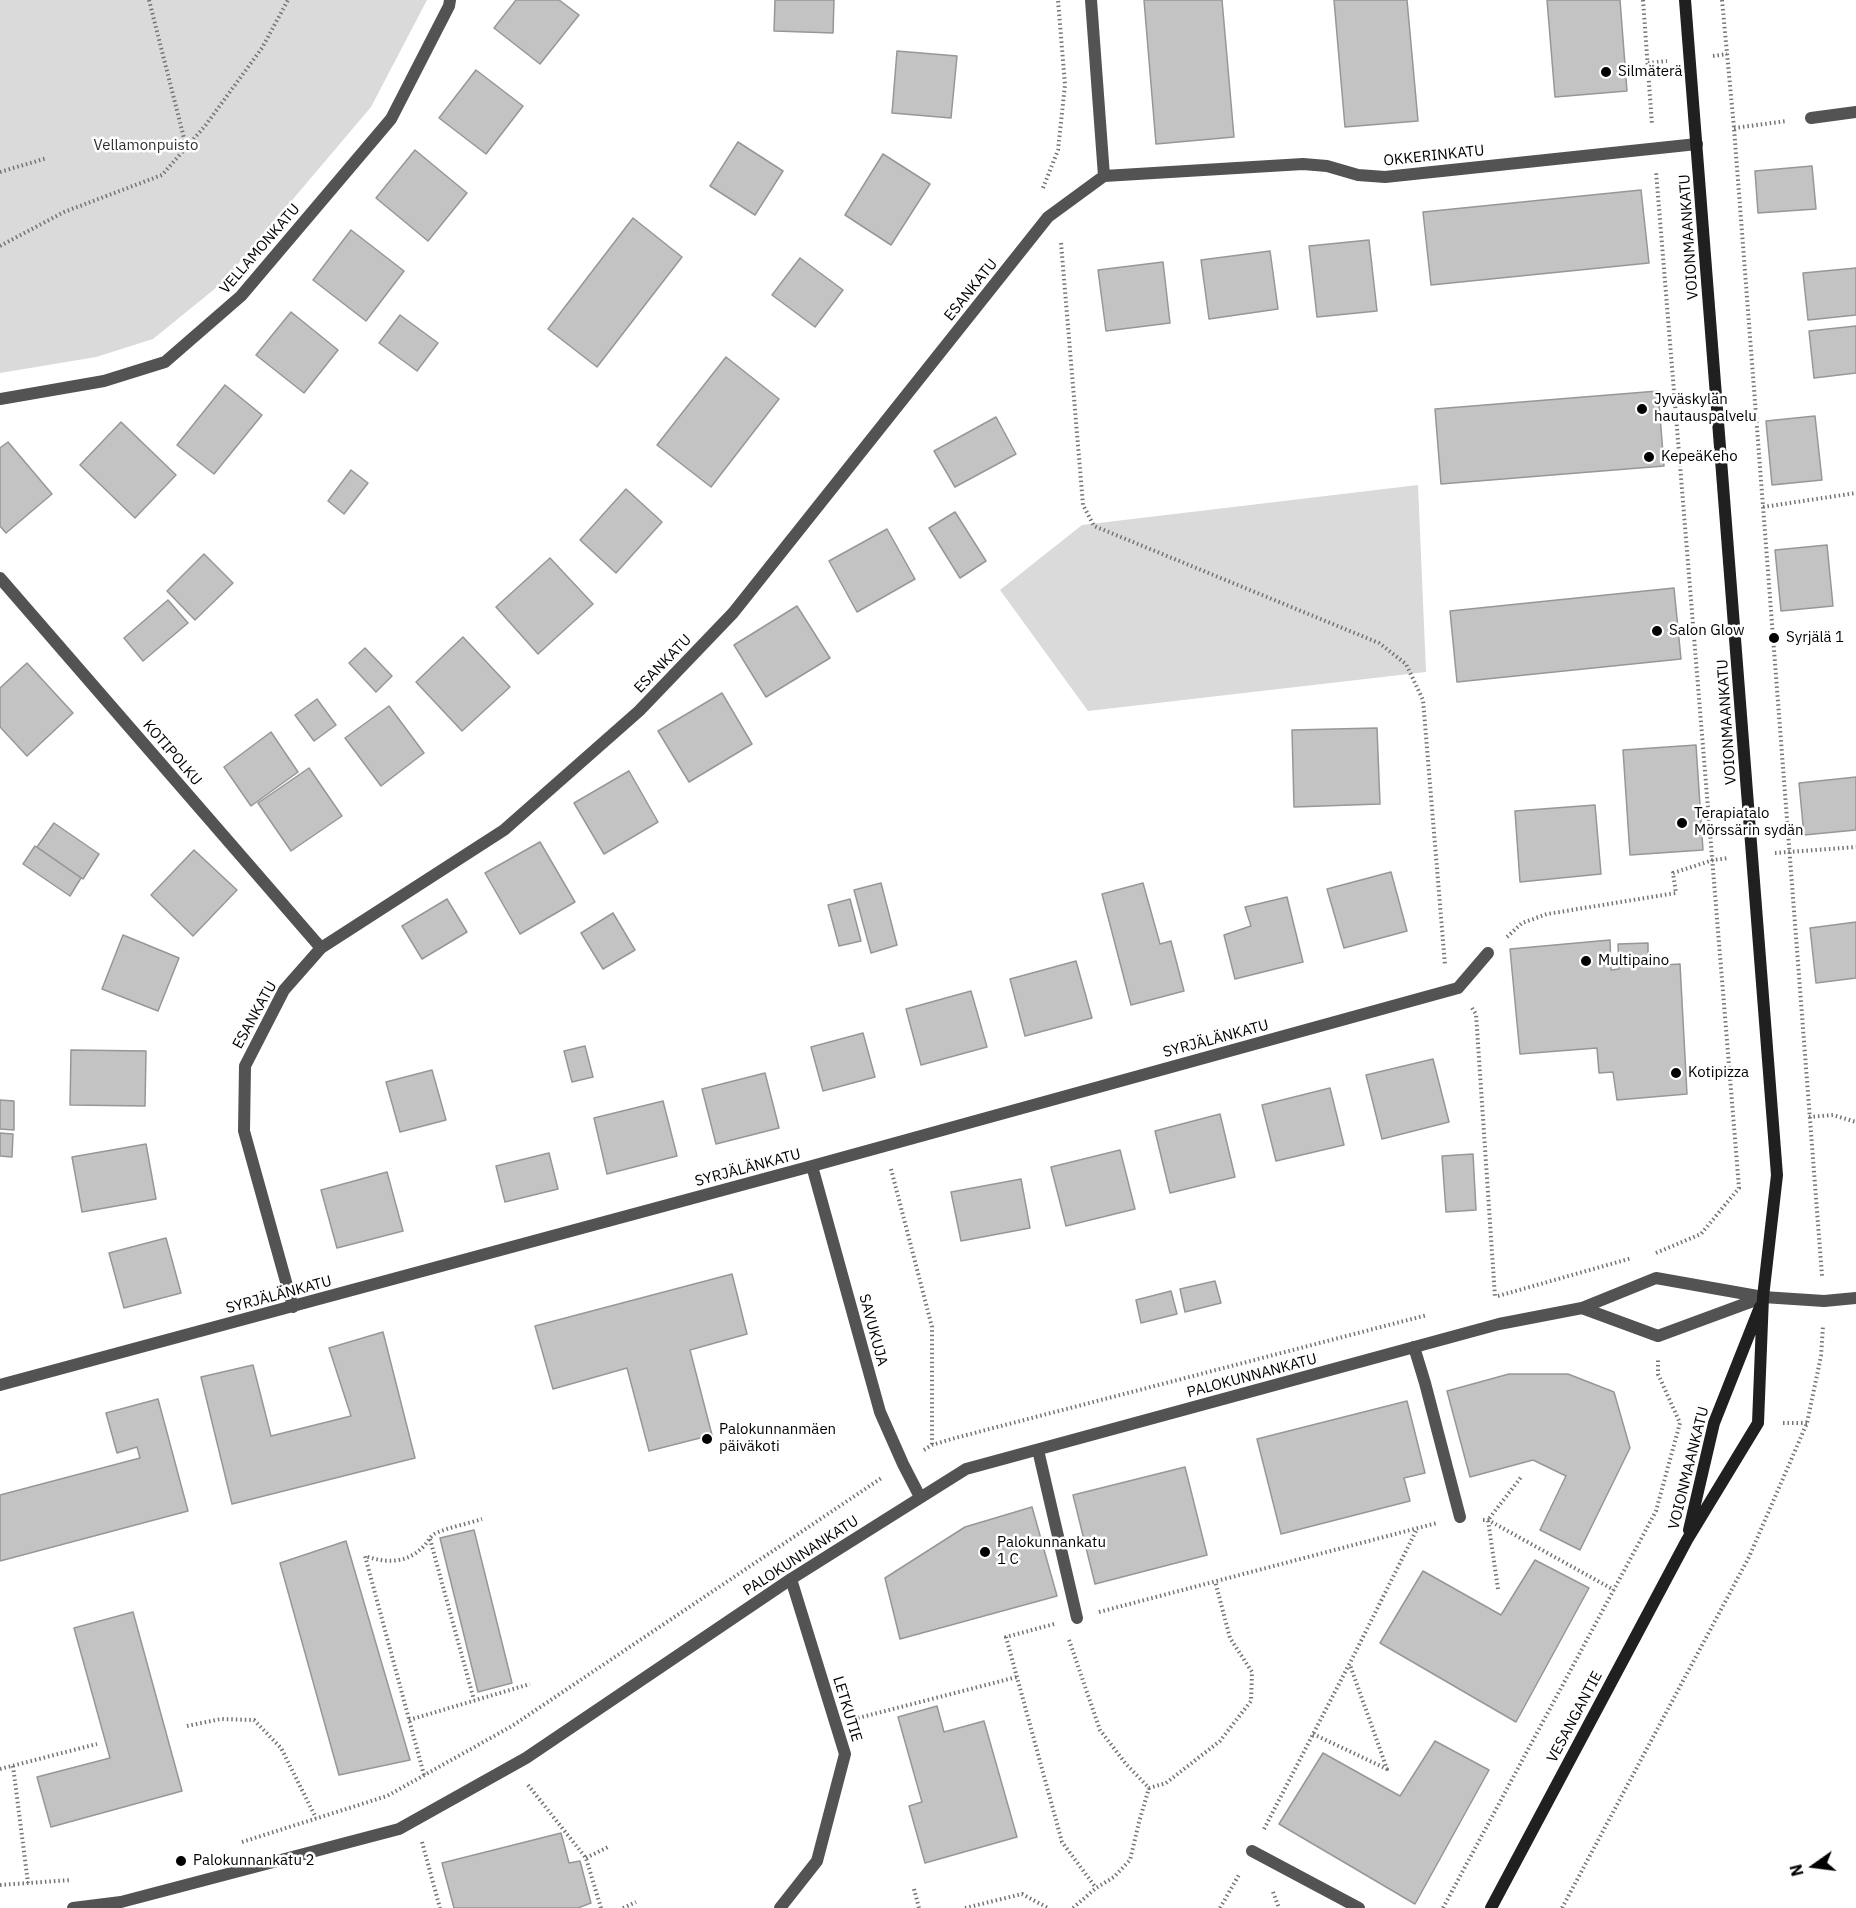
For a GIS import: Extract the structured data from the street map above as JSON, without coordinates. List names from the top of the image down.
{
  "streets": {
    "main road": ["VOIONMAANKATU", "VESANGANTIE"],
    "street": [
      "OKKERINKATU",
      "VELLAMONKATU",
      "ESANKATU",
      "KOTIPOLKU",
      "SYRJÄLÄNKATU",
      "SAVUKUJA",
      "PALOKUNNANKATU",
      "LETKUTIE"
    ]
  },
  "crossings": [
    ["OKKERINKATU", "VOIONMAANKATU"],
    ["OKKERINKATU", "ESANKATU"],
    ["VOIONMAANKATU", "VESANGANTIE"],
    ["ESANKATU", "KOTIPOLKU"],
    ["ESANKATU", "SYRJÄLÄNKATU"],
    ["SYRJÄLÄNKATU", "SAVUKUJA"],
    ["SAVUKUJA", "PALOKUNNANKATU"],
    ["PALOKUNNANKATU", "LETKUTIE"]
  ],
  "parks": ["Vellamonpuisto"],
  "places": [
    "Silmäterä",
    "Jyväskylän hautauspalvelu",
    "KepeäKeho",
    "Salon Glow",
    "Syrjälä 1",
    "Terapiatalo Mörssärin sydän",
    "Multipaino",
    "Kotipizza",
    "Palokunnanmäen päiväkoti",
    "Palokunnankatu 1 C",
    "Palokunnankatu 2"
  ],
  "north": "left"
}
